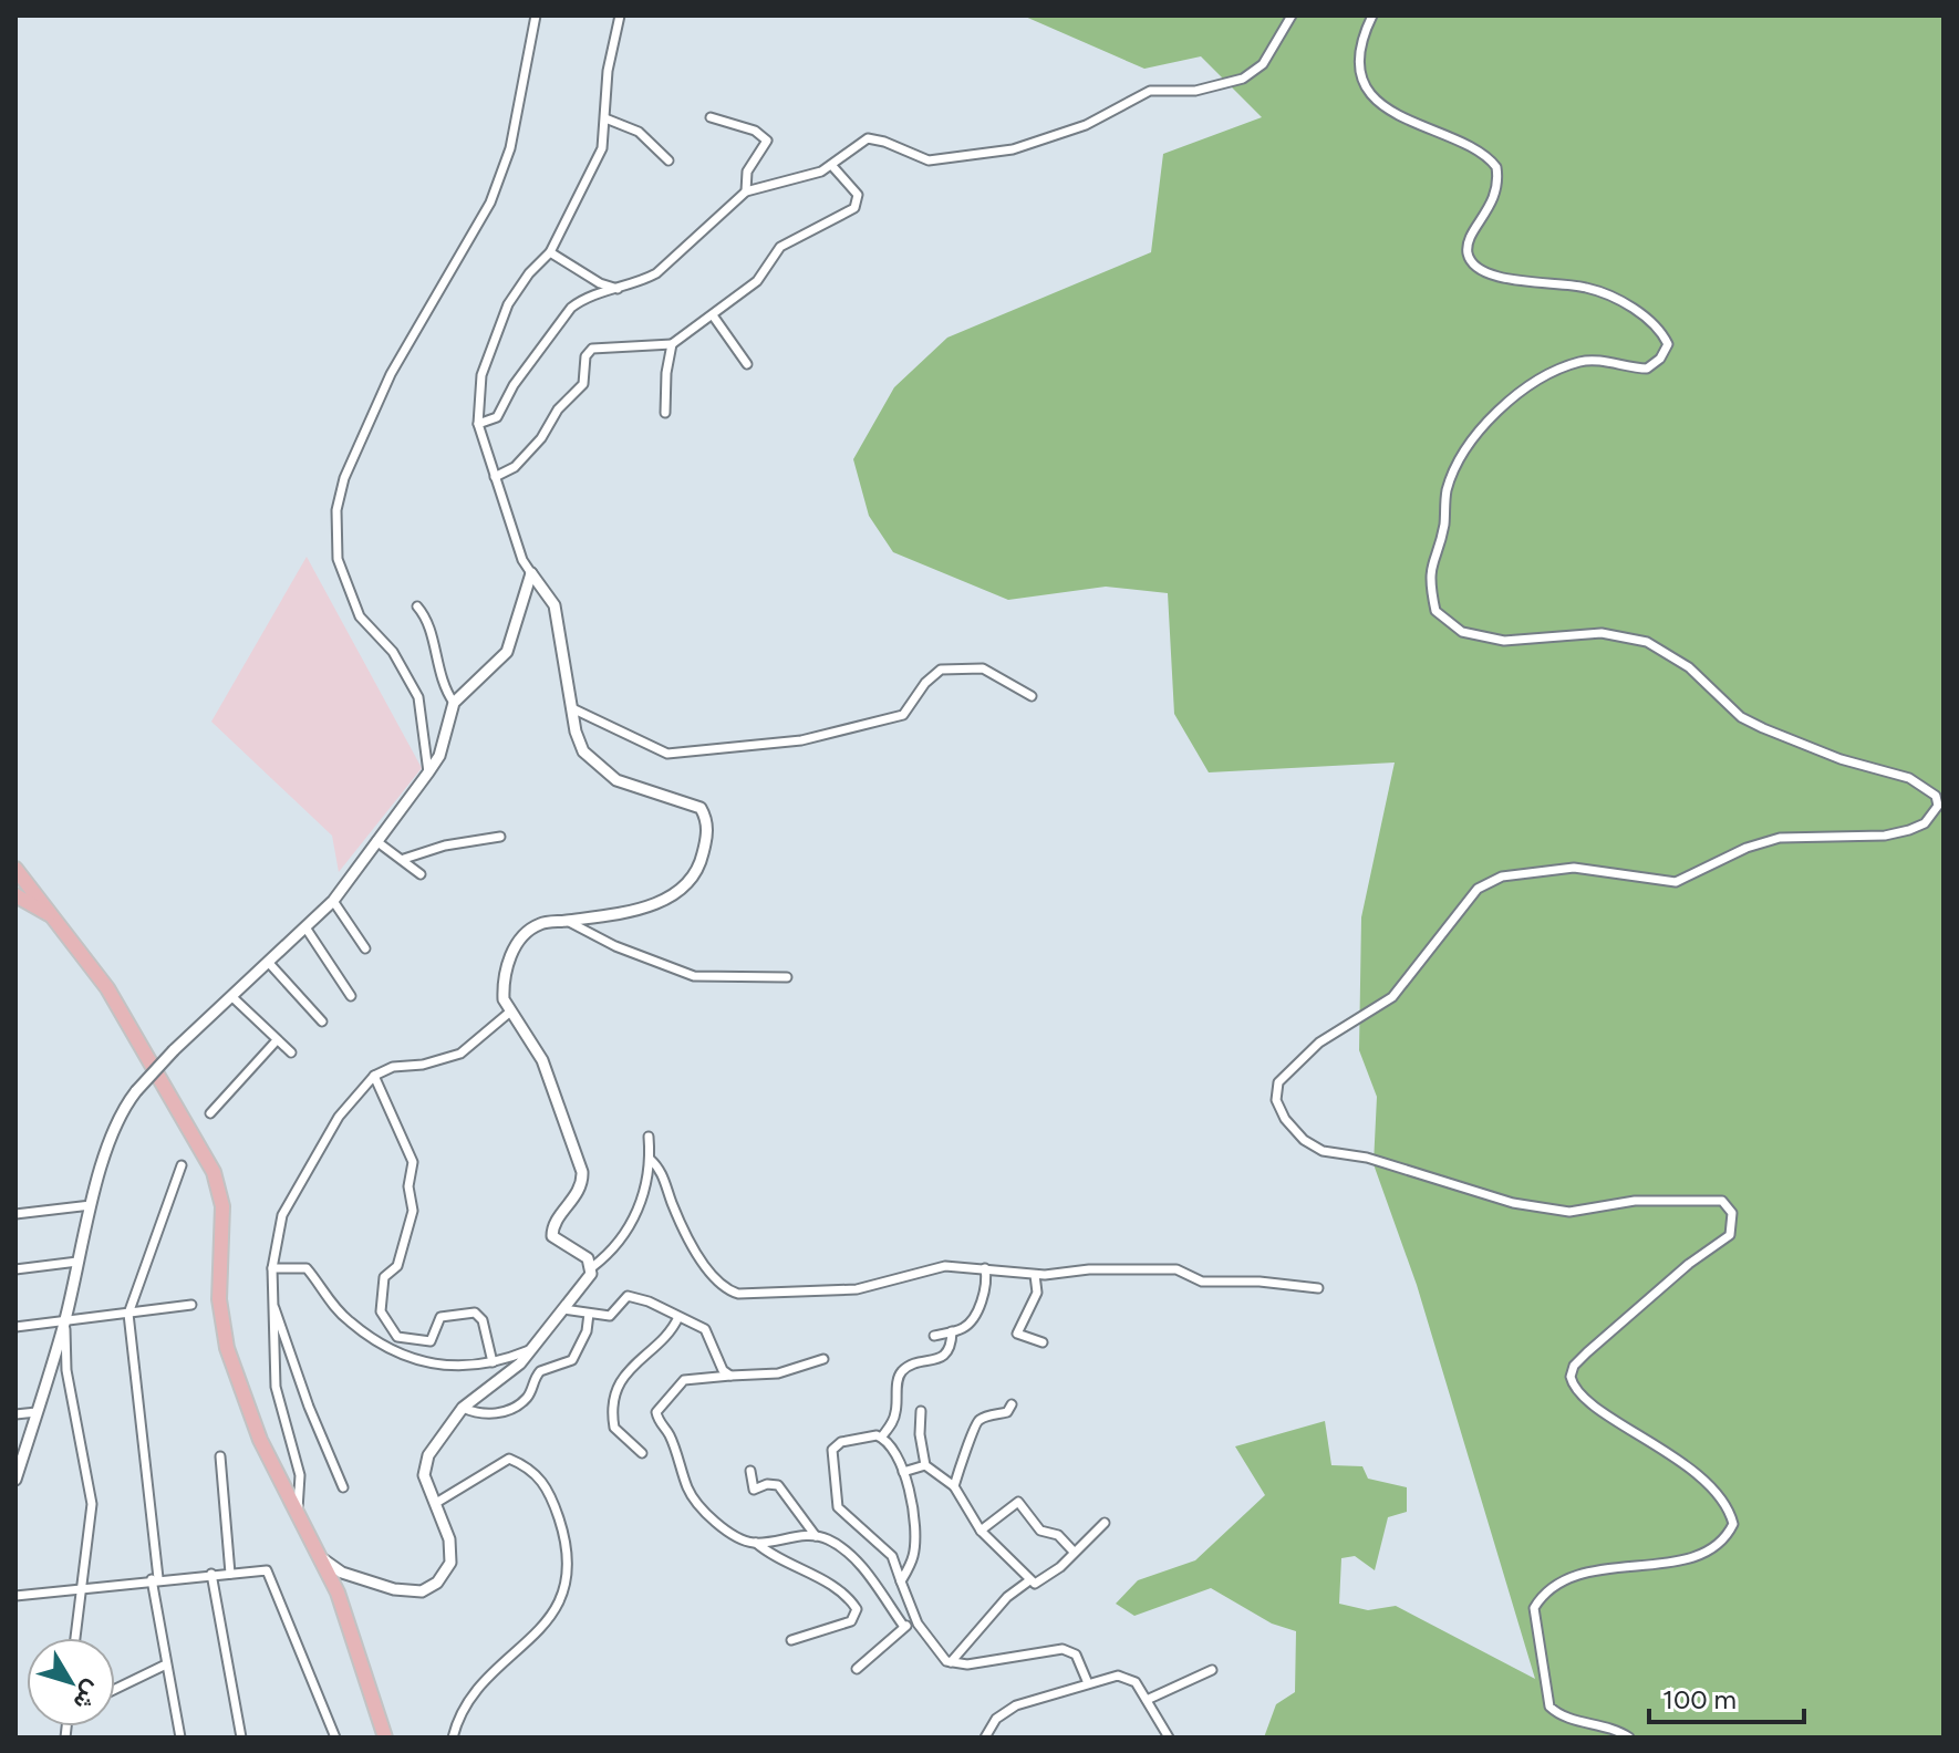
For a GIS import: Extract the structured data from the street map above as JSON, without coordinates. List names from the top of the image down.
{
  "scale_bar": "100 m",
  "north": "bottom right"
}
